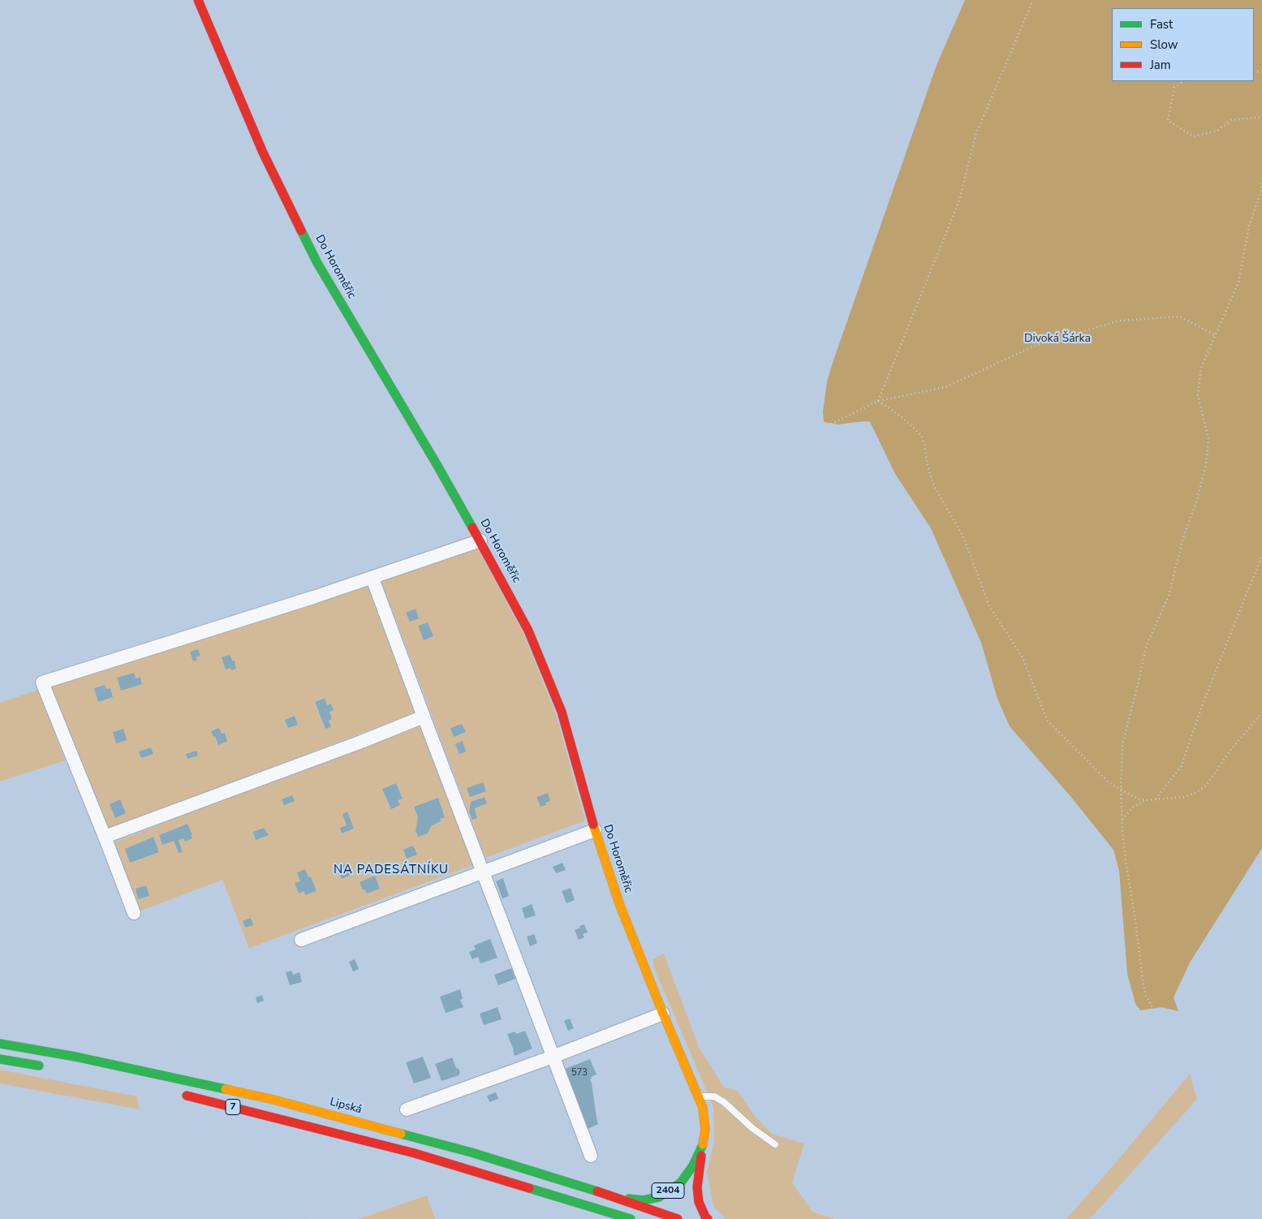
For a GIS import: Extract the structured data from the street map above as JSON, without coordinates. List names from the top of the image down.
{
  "streets": {
    "main road": [
      "Do Horoměřic",
      "Lipská",
      "7",
      "2404"
    ]
  },
  "crossings": [
    ["Do Horoměřic", "2404"],
    ["Lipská", "2404"]
  ],
  "districts": ["NA PADESÁTNÍKU"],
  "parks": ["Divoká Šárka"],
  "house_numbers": ["573"],
  "legend": ["Fast", "Slow", "Jam"]
}
